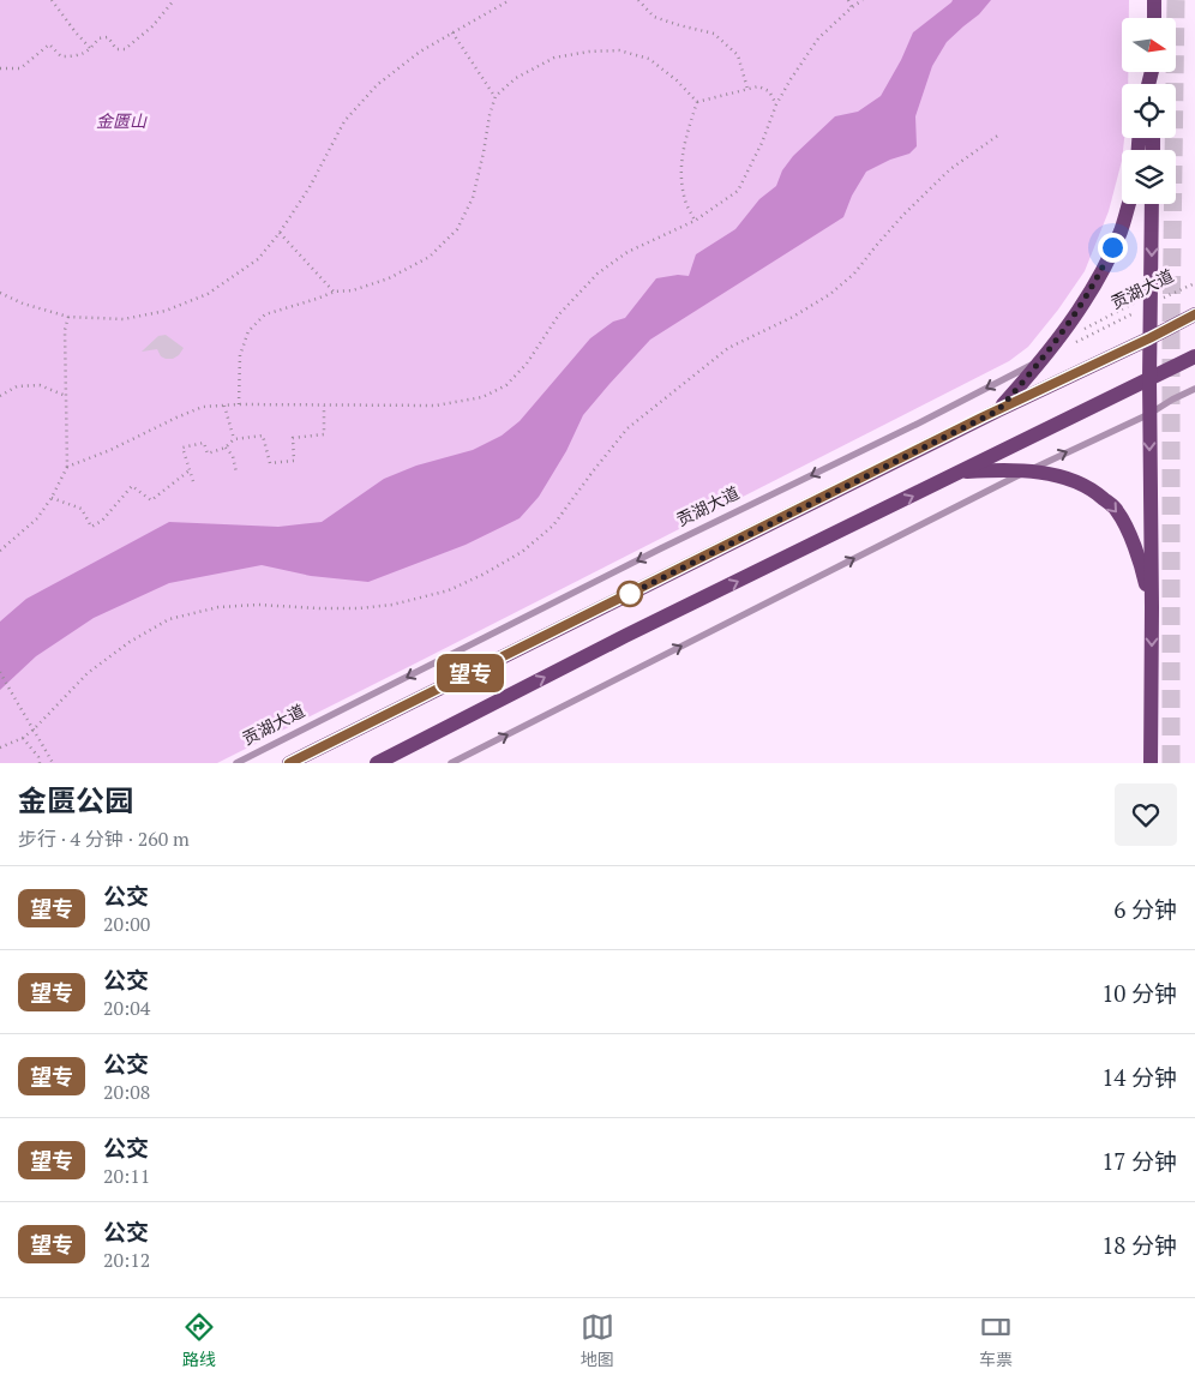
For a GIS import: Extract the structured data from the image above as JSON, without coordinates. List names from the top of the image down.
{
  "streets": {
    "lane": ["贡湖大道"]
  },
  "one_way": ["贡湖大道"],
  "parks": ["金匮山"],
  "lines": ["bus line 望专"],
  "north": "right",
  "page": {
    "on_map": "望专",
    "heading": ["金匮公园", "步行 · 4 分钟 · 260 m"],
    "list": [
      {
        "mark": "望专",
        "name": "公交",
        "note": "20:00",
        "value": "6 分钟"
      },
      {
        "mark": "望专",
        "name": "公交",
        "note": "20:04",
        "value": "10 分钟"
      },
      {
        "mark": "望专",
        "name": "公交",
        "note": "20:08",
        "value": "14 分钟"
      },
      {
        "mark": "望专",
        "name": "公交",
        "note": "20:11",
        "value": "17 分钟"
      },
      {
        "mark": "望专",
        "name": "公交",
        "note": "20:12",
        "value": "18 分钟"
      }
    ],
    "tabs": ["路线", "地图", "车票"]
  }
}
